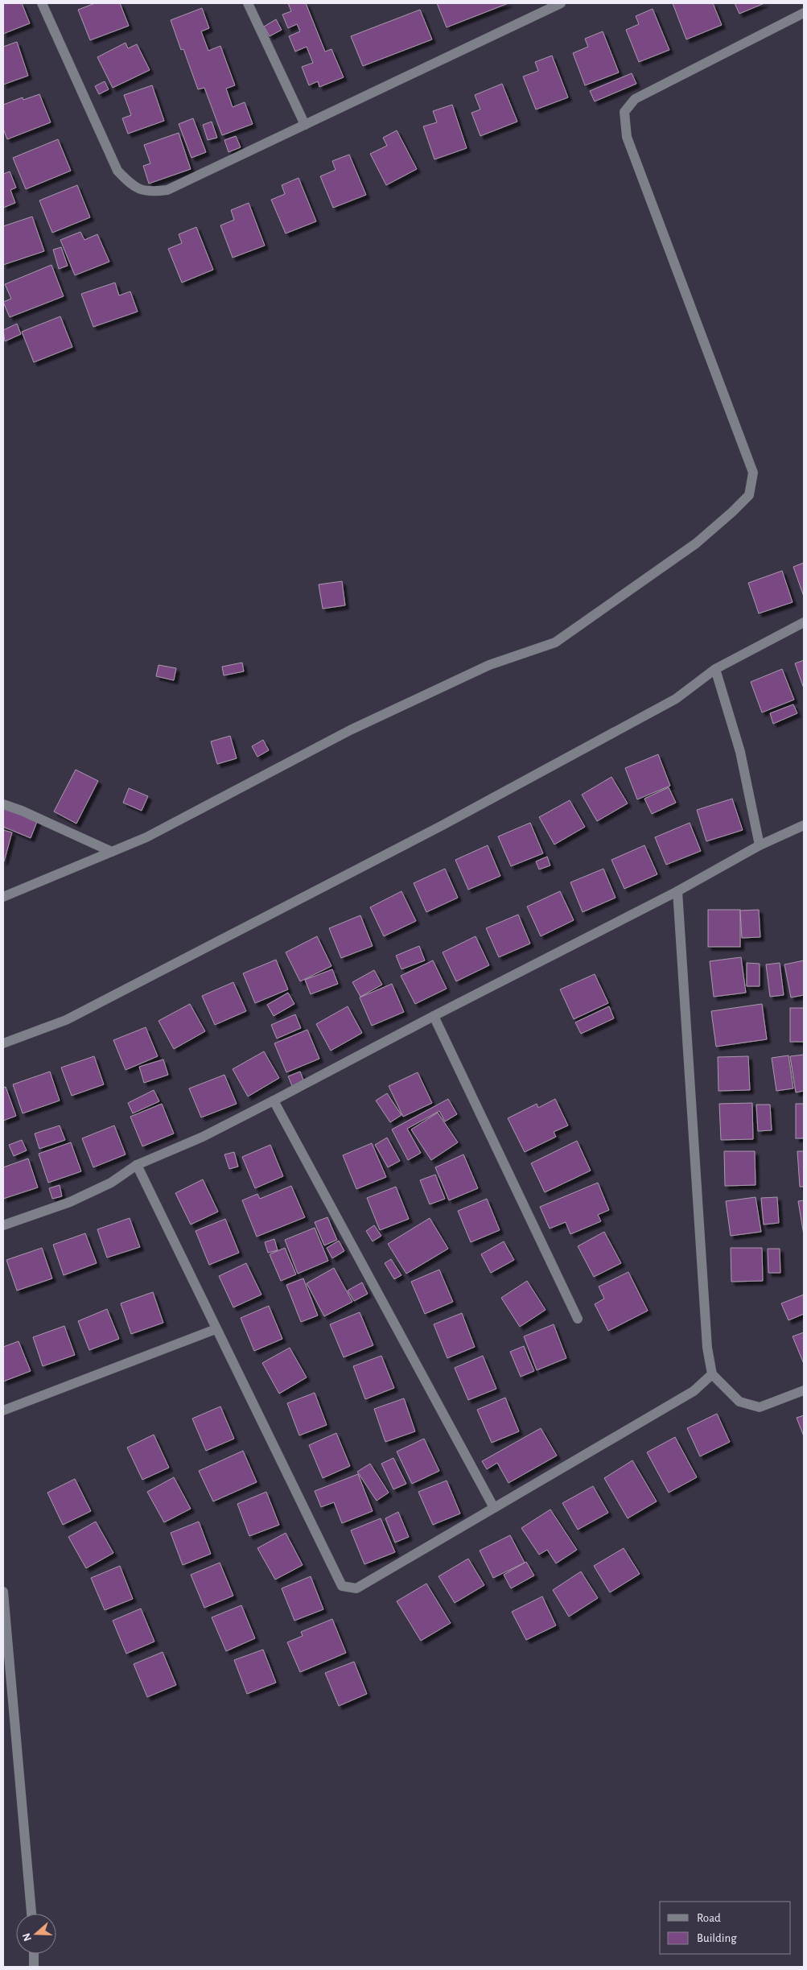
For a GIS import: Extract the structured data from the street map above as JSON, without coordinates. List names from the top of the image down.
{
  "legend": ["Road", "Building"],
  "north": "left"
}
